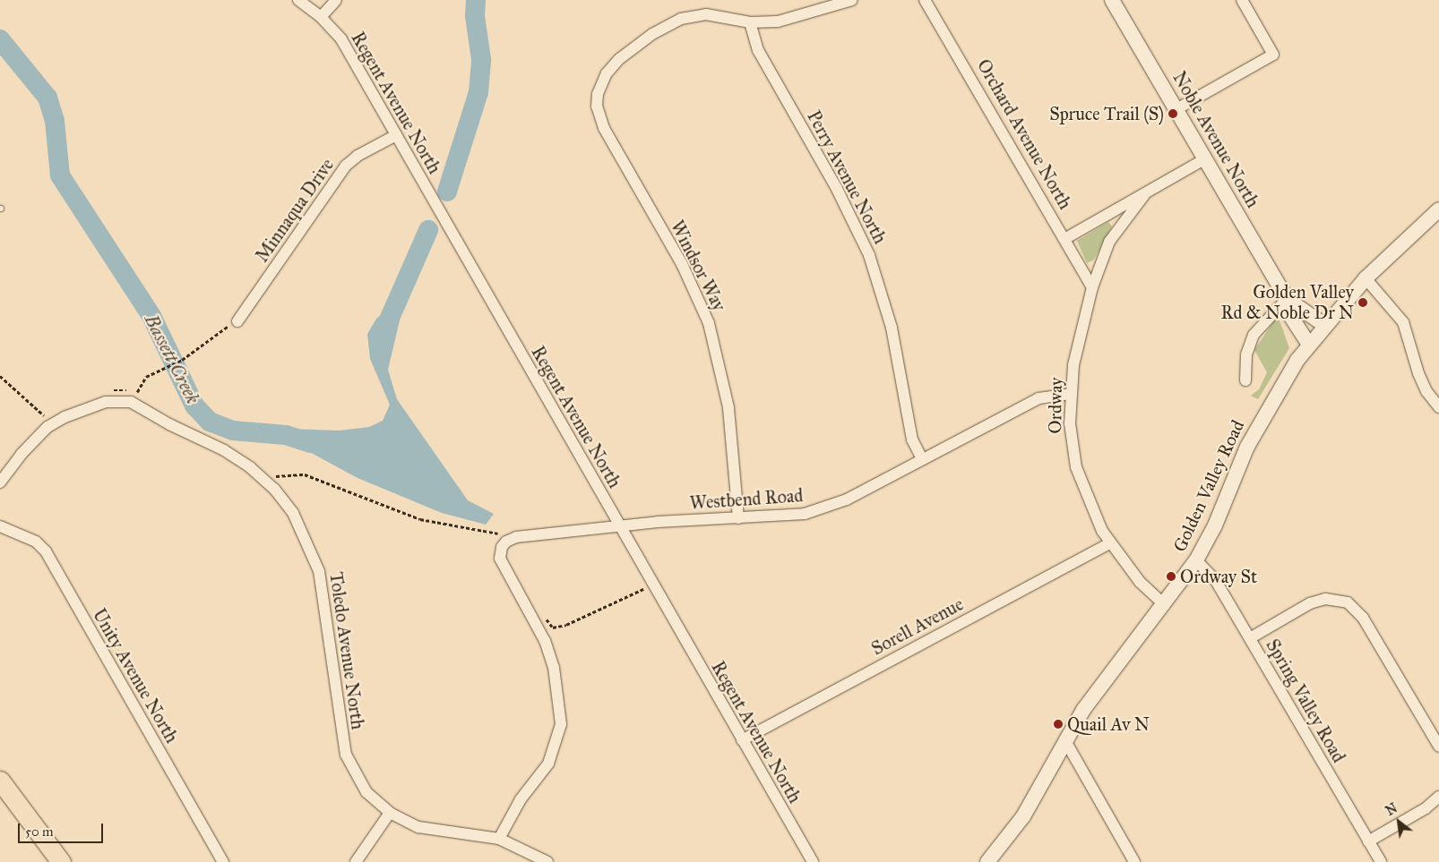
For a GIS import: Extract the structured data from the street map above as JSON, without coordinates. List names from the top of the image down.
{
  "streets": {
    "street": [
      "Regent Avenue North",
      "Orchard Avenue North",
      "Noble Avenue North",
      "Perry Avenue North",
      "Minnaqua Drive",
      "Windsor Way",
      "Ordway",
      "Golden Valley Road",
      "Westbend Road",
      "Sorell Avenue",
      "Toledo Avenue North",
      "Unity Avenue North",
      "Spring Valley Road"
    ]
  },
  "crossings": [
    ["Regent Avenue North", "Minnaqua Drive"],
    ["Regent Avenue North", "Westbend Road"],
    ["Regent Avenue North", "Sorell Avenue"],
    ["Orchard Avenue North", "Ordway"],
    ["Noble Avenue North", "Ordway"],
    ["Noble Avenue North", "Golden Valley Road"],
    ["Perry Avenue North", "Windsor Way"],
    ["Perry Avenue North", "Westbend Road"],
    ["Windsor Way", "Westbend Road"],
    ["Ordway", "Golden Valley Road"],
    ["Ordway", "Westbend Road"],
    ["Ordway", "Sorell Avenue"],
    ["Golden Valley Road", "Spring Valley Road"]
  ],
  "water": ["Bassett Creek"],
  "places": [
    "Spruce Trail (S)",
    "Golden Valley Rd & Noble Dr N",
    "Ordway St",
    "Quail Av N"
  ],
  "scale_bar": "50 m",
  "north": "top left"
}
